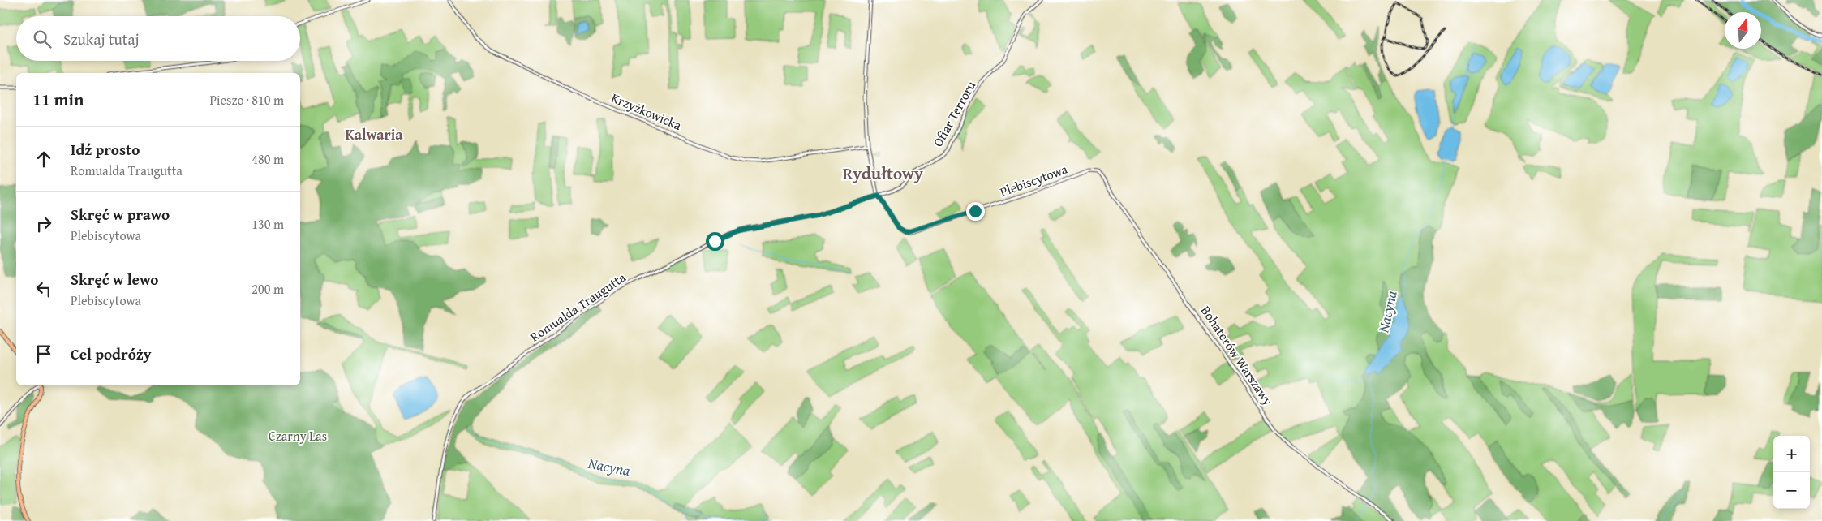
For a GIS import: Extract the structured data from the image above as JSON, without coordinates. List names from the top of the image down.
{
  "streets": {
    "street": [
      "Krzyżkowicka",
      "Ofiar Terroru",
      "Plebiscytowa",
      "Romualda Traugutta",
      "Bohaterów Warszawy"
    ]
  },
  "crossings": [
    ["Krzyżkowicka", "Plebiscytowa"],
    ["Ofiar Terroru", "Plebiscytowa"],
    ["Ofiar Terroru", "Romualda Traugutta"],
    ["Plebiscytowa", "Romualda Traugutta"],
    ["Plebiscytowa", "Bohaterów Warszawy"]
  ],
  "districts": ["Kalwaria", "Rydułtowy"],
  "water": ["Nacyna"],
  "parks": ["Czarny Las"],
  "north": "top",
  "page": {
    "search": "Szukaj tutaj",
    "heading": ["11 min", "Pieszo · 810 m"],
    "list": [
      ["Idź prosto", "Romualda Traugutta", "480 m"],
      ["Skręć w prawo", "Plebiscytowa", "130 m"],
      ["Skręć w lewo", "Plebiscytowa", "200 m"],
      "Cel podróży"
    ],
    "map_buttons": ["+", "−"]
  }
}
